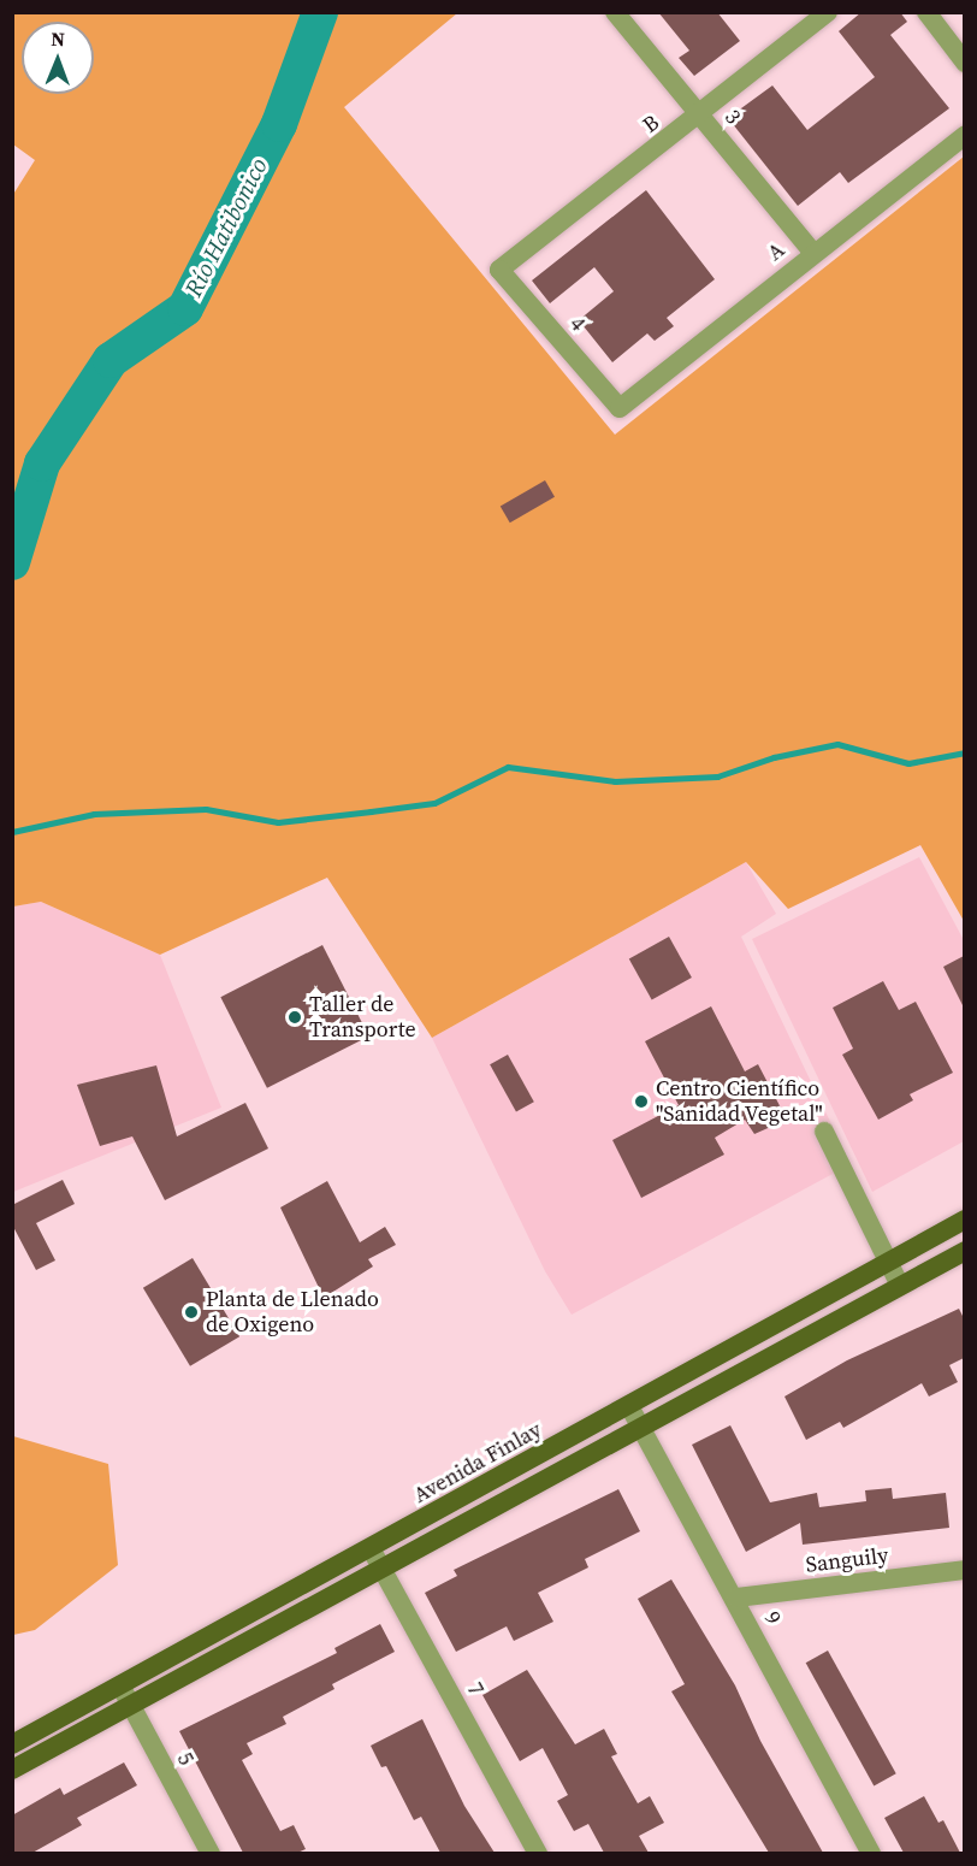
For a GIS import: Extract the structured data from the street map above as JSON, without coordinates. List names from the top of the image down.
{
  "streets": {
    "main road": ["Avenida Finlay"],
    "street": [
      "3",
      "B",
      "A",
      "4",
      "Sanguily",
      "9",
      "7",
      "5"
    ]
  },
  "crossings": [
    ["3", "B"],
    ["3", "A"],
    ["B", "4"],
    ["A", "4"],
    ["Avenida Finlay", "9"],
    ["Avenida Finlay", "7"],
    ["Avenida Finlay", "5"],
    ["Sanguily", "9"]
  ],
  "water": ["Río Hatibonico"],
  "places": ["Taller de Transporte", "Centro Científico \"Sanidad Vegetal\"", "Planta de Llenado de Oxigeno"],
  "north": "top"
}
